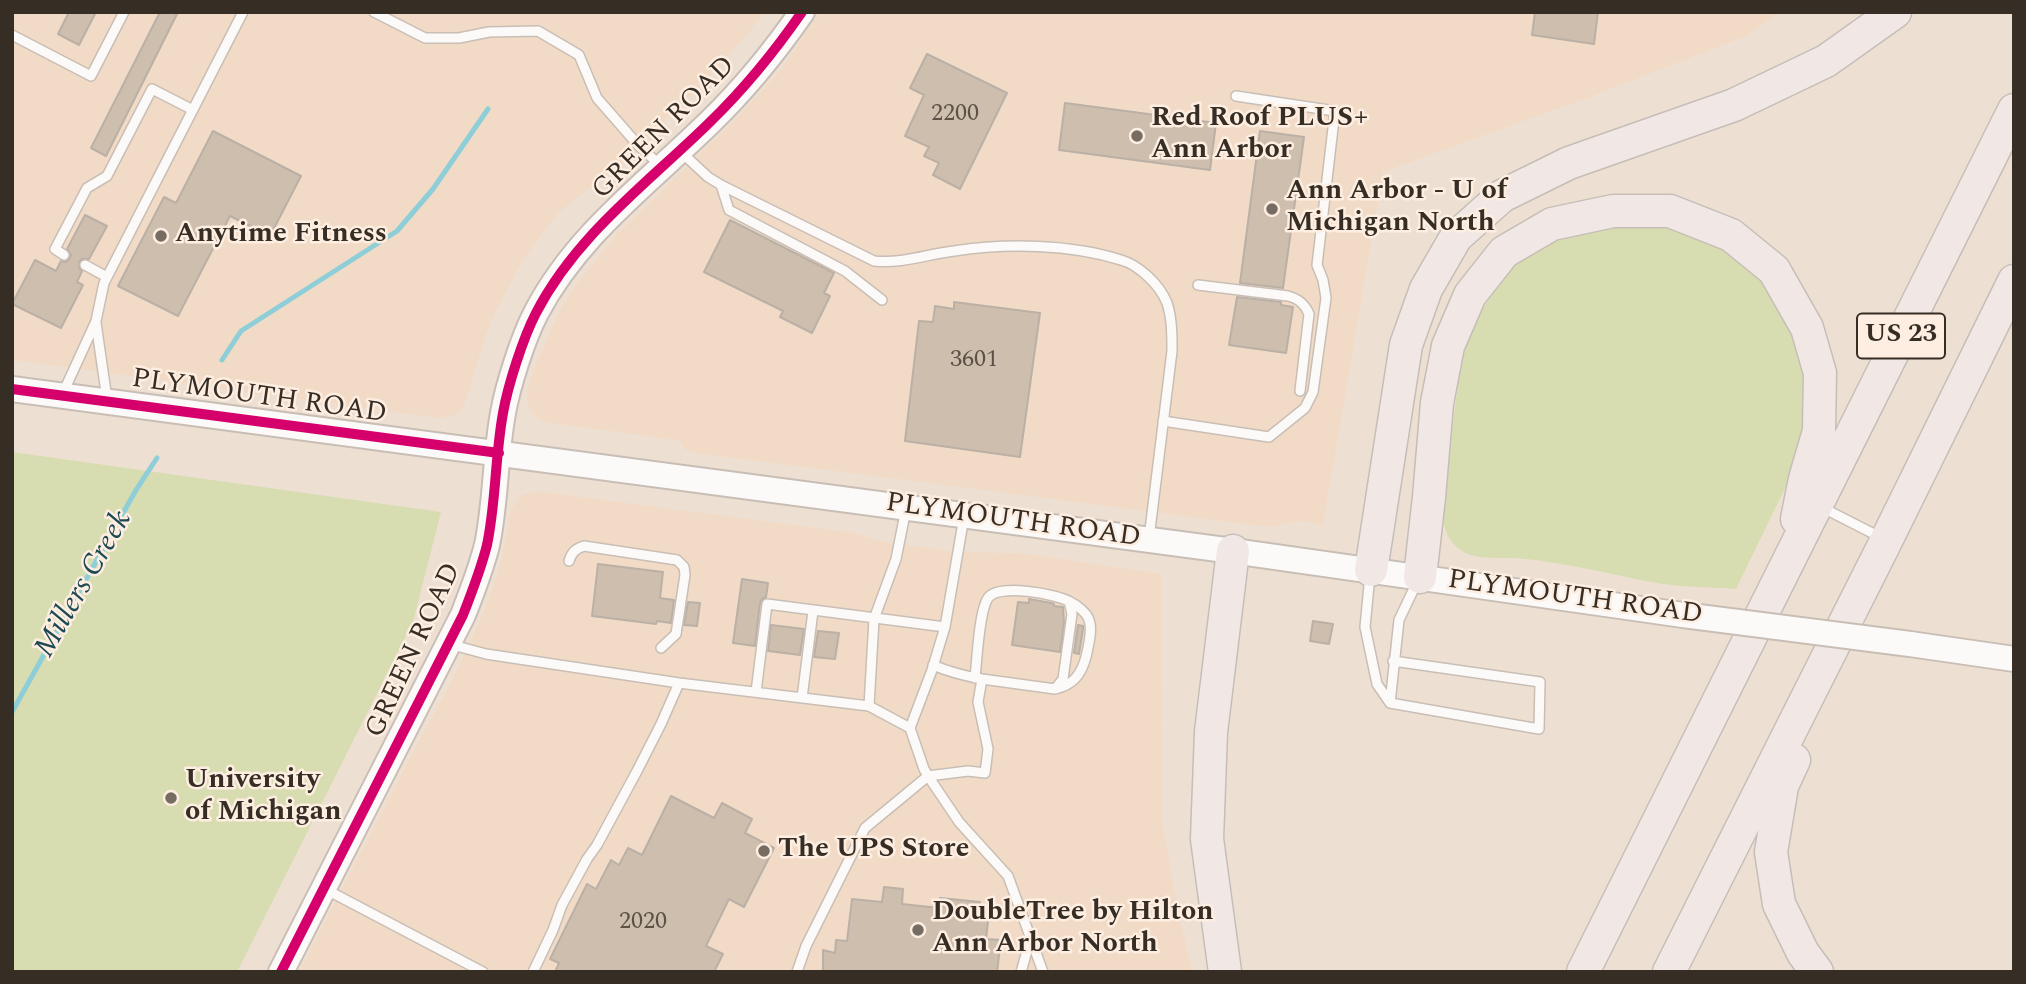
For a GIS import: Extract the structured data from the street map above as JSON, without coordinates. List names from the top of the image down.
{
  "streets": {
    "highway": ["US 23"],
    "main road": ["GREEN ROAD", "PLYMOUTH ROAD"]
  },
  "crossings": [
    ["GREEN ROAD", "PLYMOUTH ROAD"]
  ],
  "water": ["Millers Creek"],
  "places": [
    "Red Roof PLUS+ Ann Arbor",
    "Ann Arbor - U of Michigan North",
    "Anytime Fitness",
    "University of Michigan",
    "The UPS Store",
    "DoubleTree by Hilton Ann Arbor North"
  ],
  "house_numbers": ["2200", "3601", "2020"]
}
